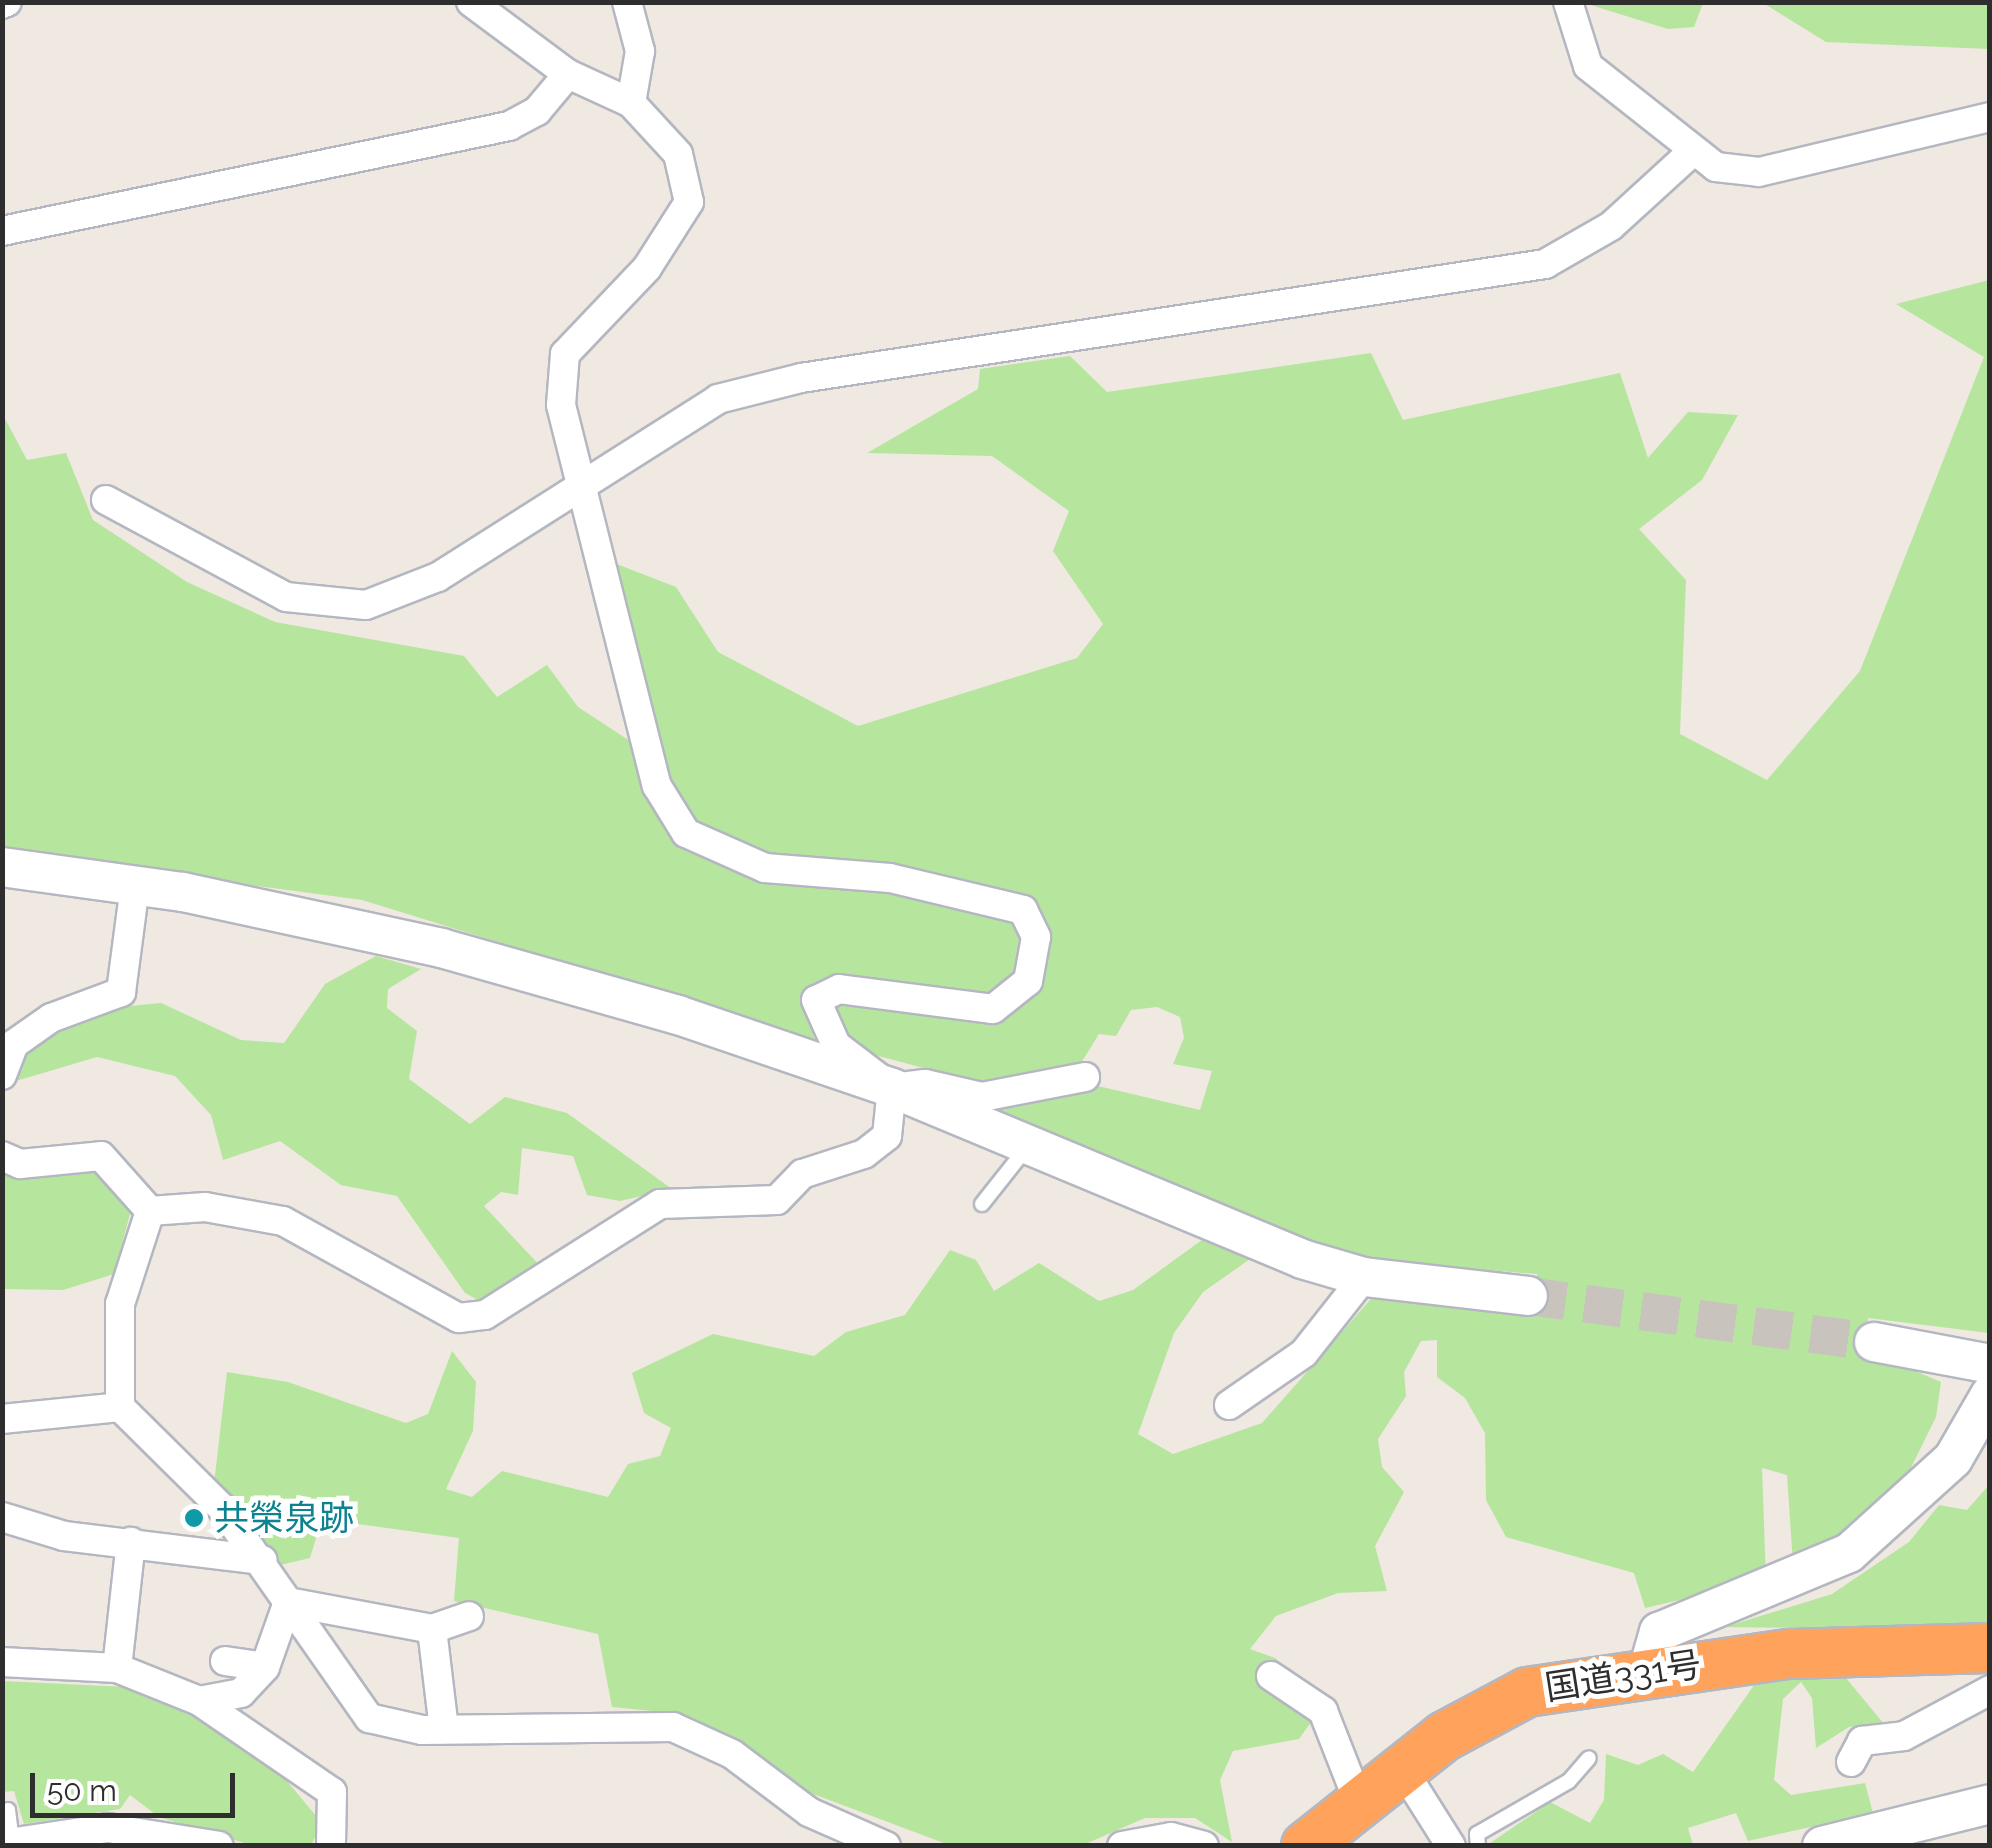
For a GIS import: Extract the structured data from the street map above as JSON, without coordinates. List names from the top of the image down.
{
  "streets": {
    "highway": ["国道331号"]
  },
  "places": ["共榮泉跡"],
  "scale_bar": "50 m"
}
